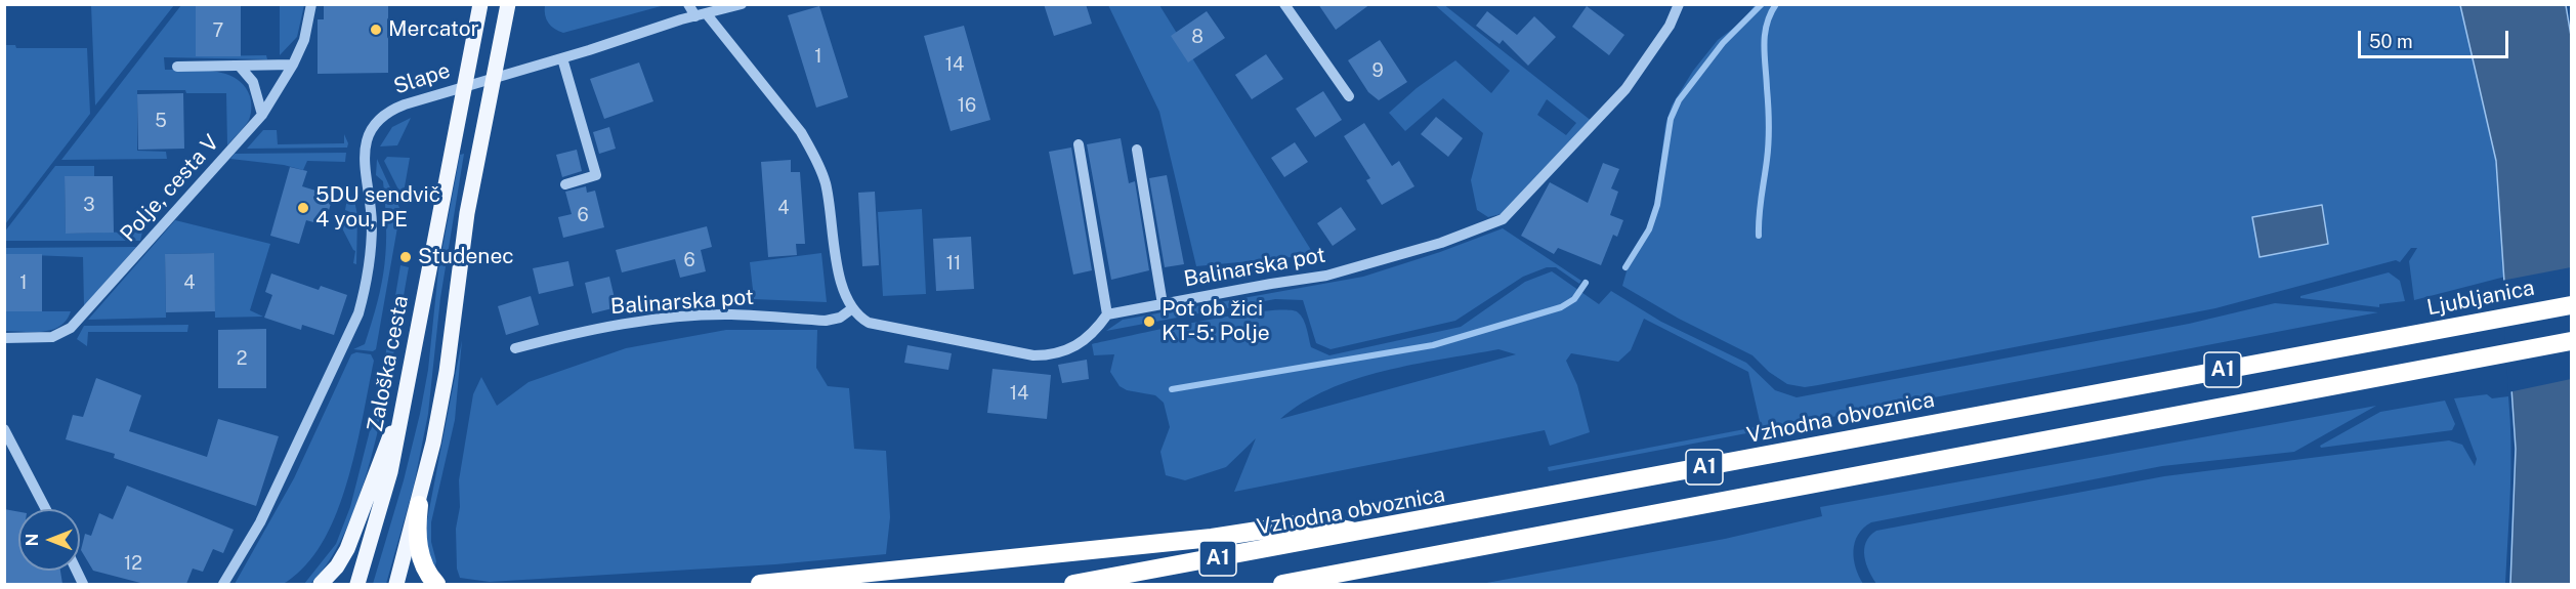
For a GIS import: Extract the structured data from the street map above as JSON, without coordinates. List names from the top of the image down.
{
  "streets": {
    "highway": ["Ljubljanica", "A1", "Vzhodna obvoznica"],
    "main road": ["Zaloška cesta"],
    "street": ["Slape", "Polje, cesta V", "Balinarska pot"]
  },
  "crossings": [
    ["Slape", "Zaloška cesta"],
    ["Ljubljanica", "Vzhodna obvoznica"]
  ],
  "places": [
    "Mercator",
    "5DU sendvič 4 you, PE",
    "Studenec",
    "Pot ob žici KT-5: Polje"
  ],
  "house_numbers": [
    "7",
    "8",
    "1",
    "14",
    "9",
    "16",
    "5",
    "3",
    "4",
    "6",
    "6",
    "11",
    "1",
    "4",
    "2",
    "14",
    "12"
  ],
  "scale_bar": "50 m",
  "north": "left"
}
